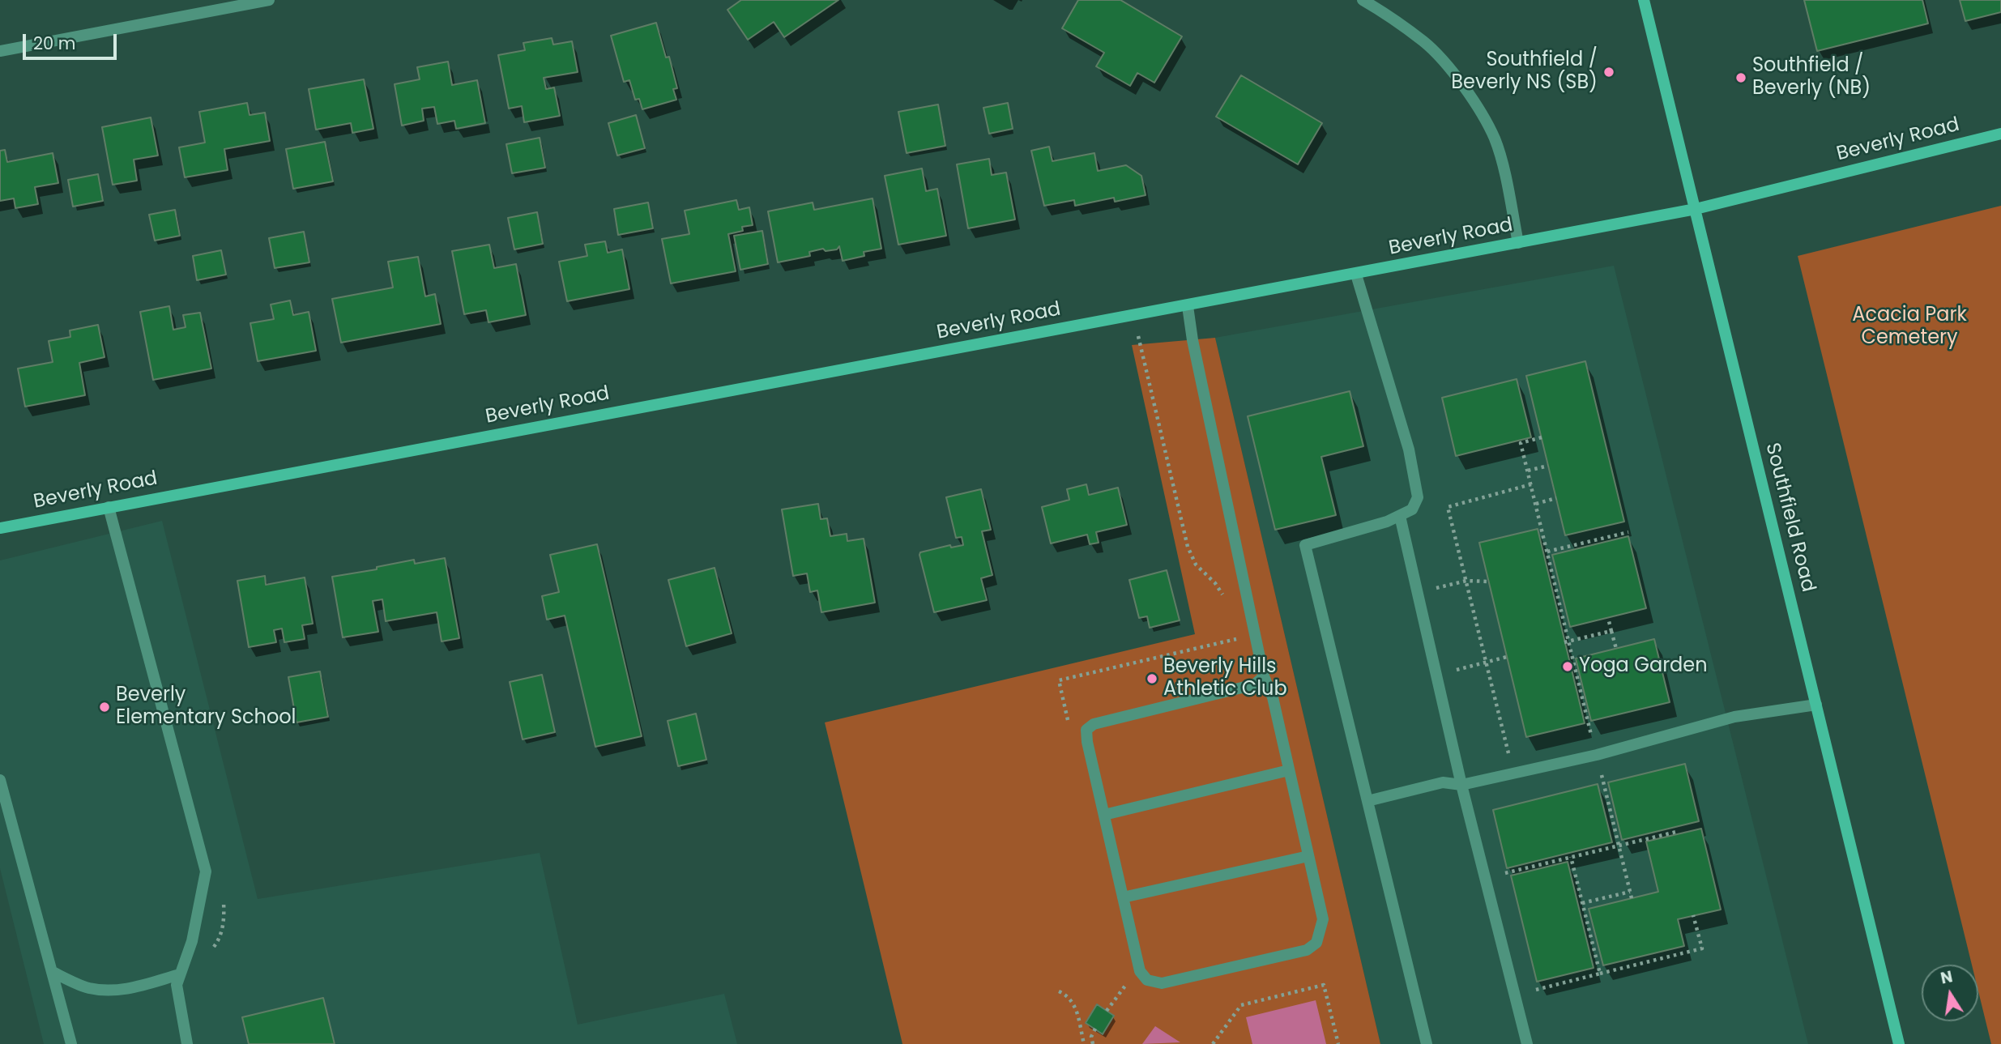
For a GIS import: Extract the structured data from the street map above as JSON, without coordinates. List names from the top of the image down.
{
  "streets": {
    "street": ["Beverly Road", "Southfield Road"]
  },
  "crossings": [
    ["Beverly Road", "Southfield Road"]
  ],
  "parks": ["Acacia Park Cemetery"],
  "places": [
    "Southfield / Beverly NS (SB)",
    "Southfield / Beverly (NB)",
    "Yoga Garden",
    "Beverly Hills Athletic Club",
    "Beverly Elementary School"
  ],
  "scale_bar": "20 m",
  "north": "top"
}
